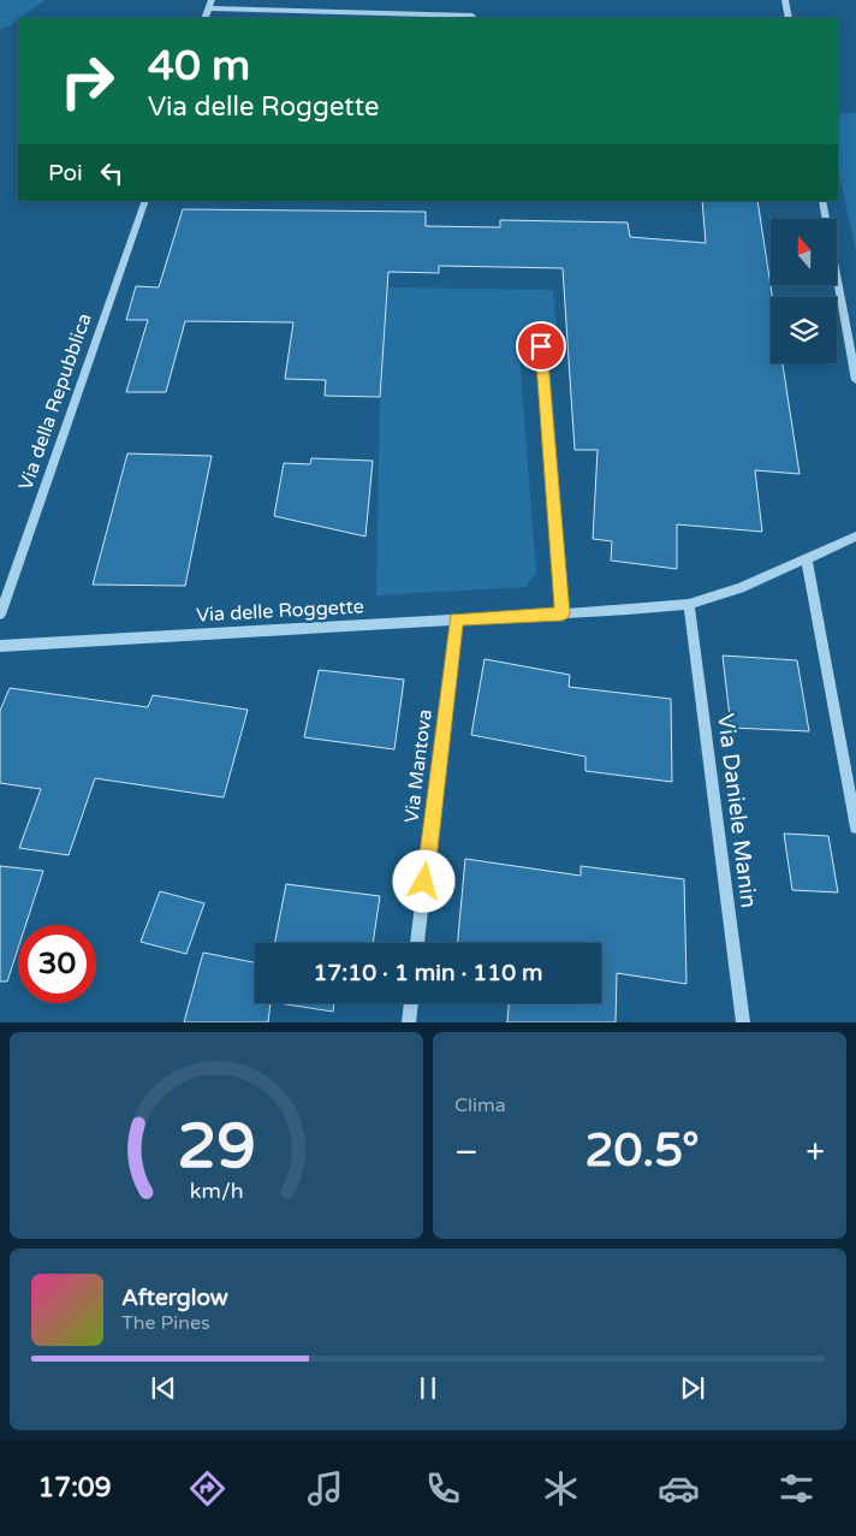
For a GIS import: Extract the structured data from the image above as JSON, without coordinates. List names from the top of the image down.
{
  "streets": {
    "street": [
      "Via della Repubblica",
      "Via delle Roggette",
      "Via Mantova",
      "Via Daniele Manin"
    ]
  },
  "crossings": [
    ["Via delle Roggette", "Via Mantova"],
    ["Via delle Roggette", "Via Daniele Manin"]
  ],
  "north": "top",
  "page": {
    "turn": ["40 m", "Via delle Roggette"],
    "then": "Poi",
    "limit": "30",
    "trip": "17:10 · 1 min · 110 m",
    "tile": "Clima",
    "heat": ["−", "20.5°", "+"],
    "song": ["Afterglow", "The Pines"],
    "tabs": "17:09",
    "gauge": ["29", "km/h"]
  }
}
